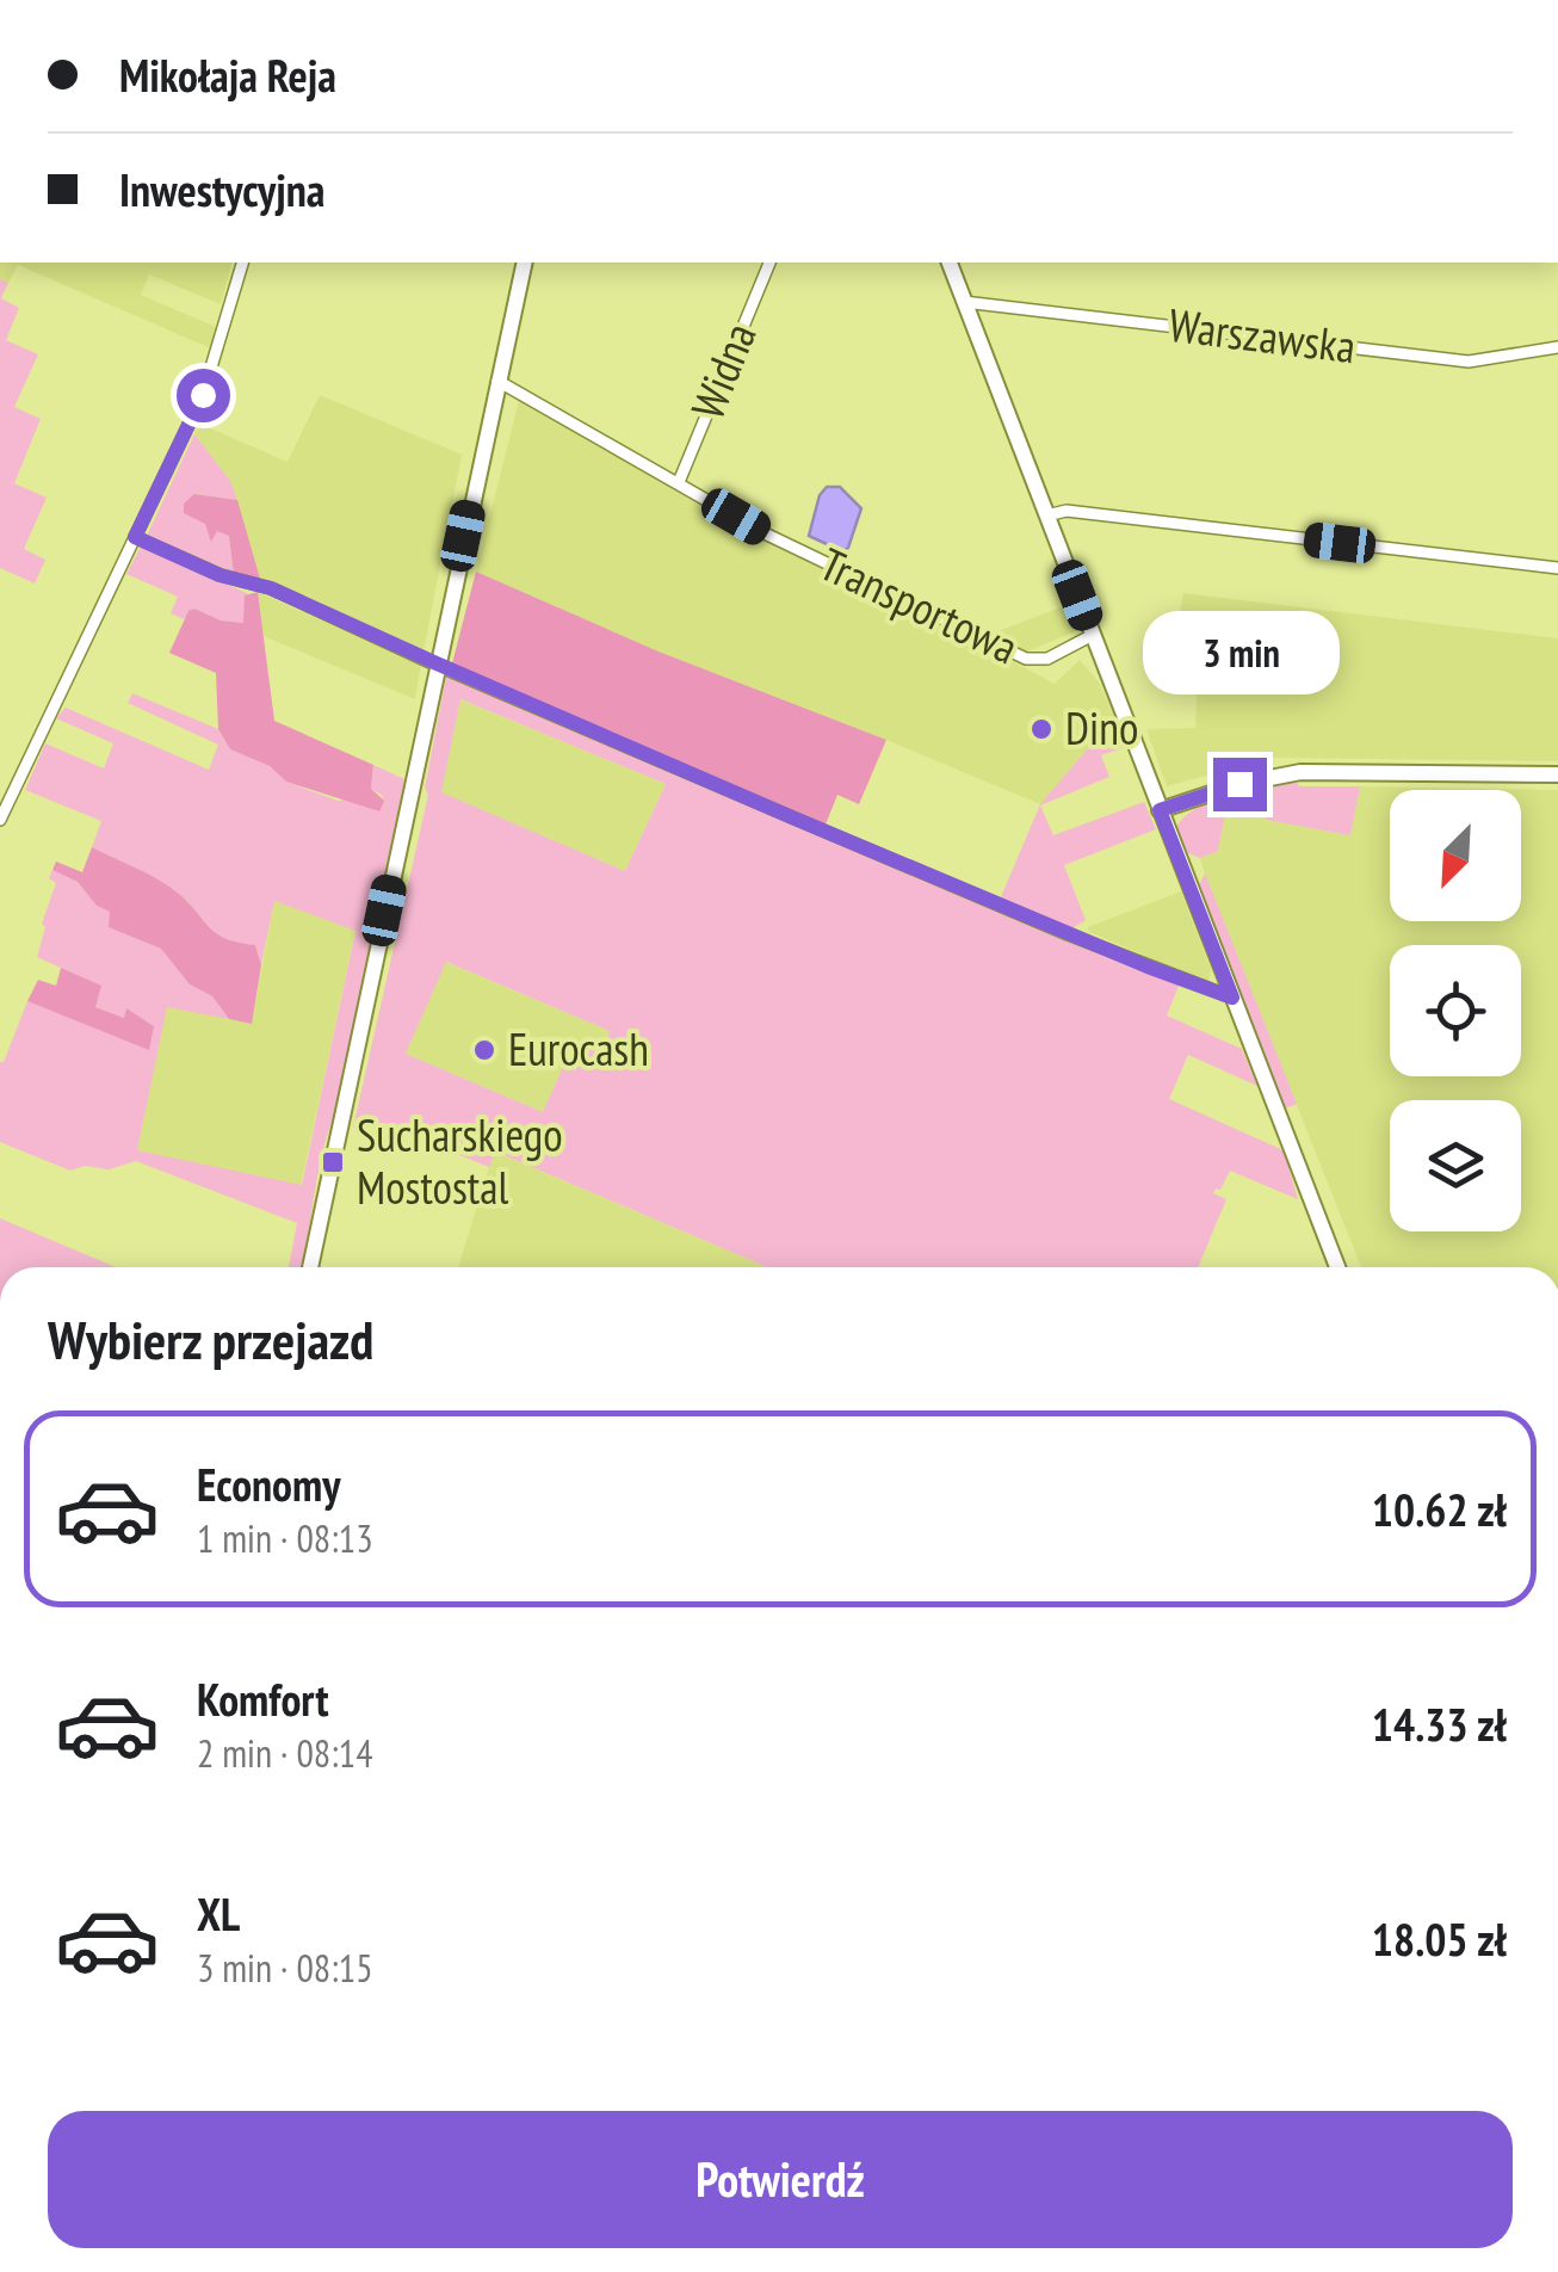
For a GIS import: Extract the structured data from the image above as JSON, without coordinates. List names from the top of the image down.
{
  "streets": {
    "street": ["Warszawska", "Widna", "Transportowa"]
  },
  "crossings": [
    ["Widna", "Transportowa"]
  ],
  "places": {
    "other": ["Dino", "Eurocash"],
    "transit": ["Sucharskiego Mostostal"]
  },
  "north": "bottom left",
  "page": {
    "banner": ["Mikołaja Reja", "Inwestycyjna"],
    "bubble": "3 min",
    "heading": "Wybierz przejazd",
    "list": [
      {
        "name": "Economy",
        "note": "1 min · 08:13",
        "value": "10.62 zł"
      },
      {
        "name": "Komfort",
        "note": "2 min · 08:14",
        "value": "14.33 zł"
      },
      {
        "name": "XL",
        "note": "3 min · 08:15",
        "value": "18.05 zł"
      }
    ],
    "buttons": "Potwierdź"
  }
}
